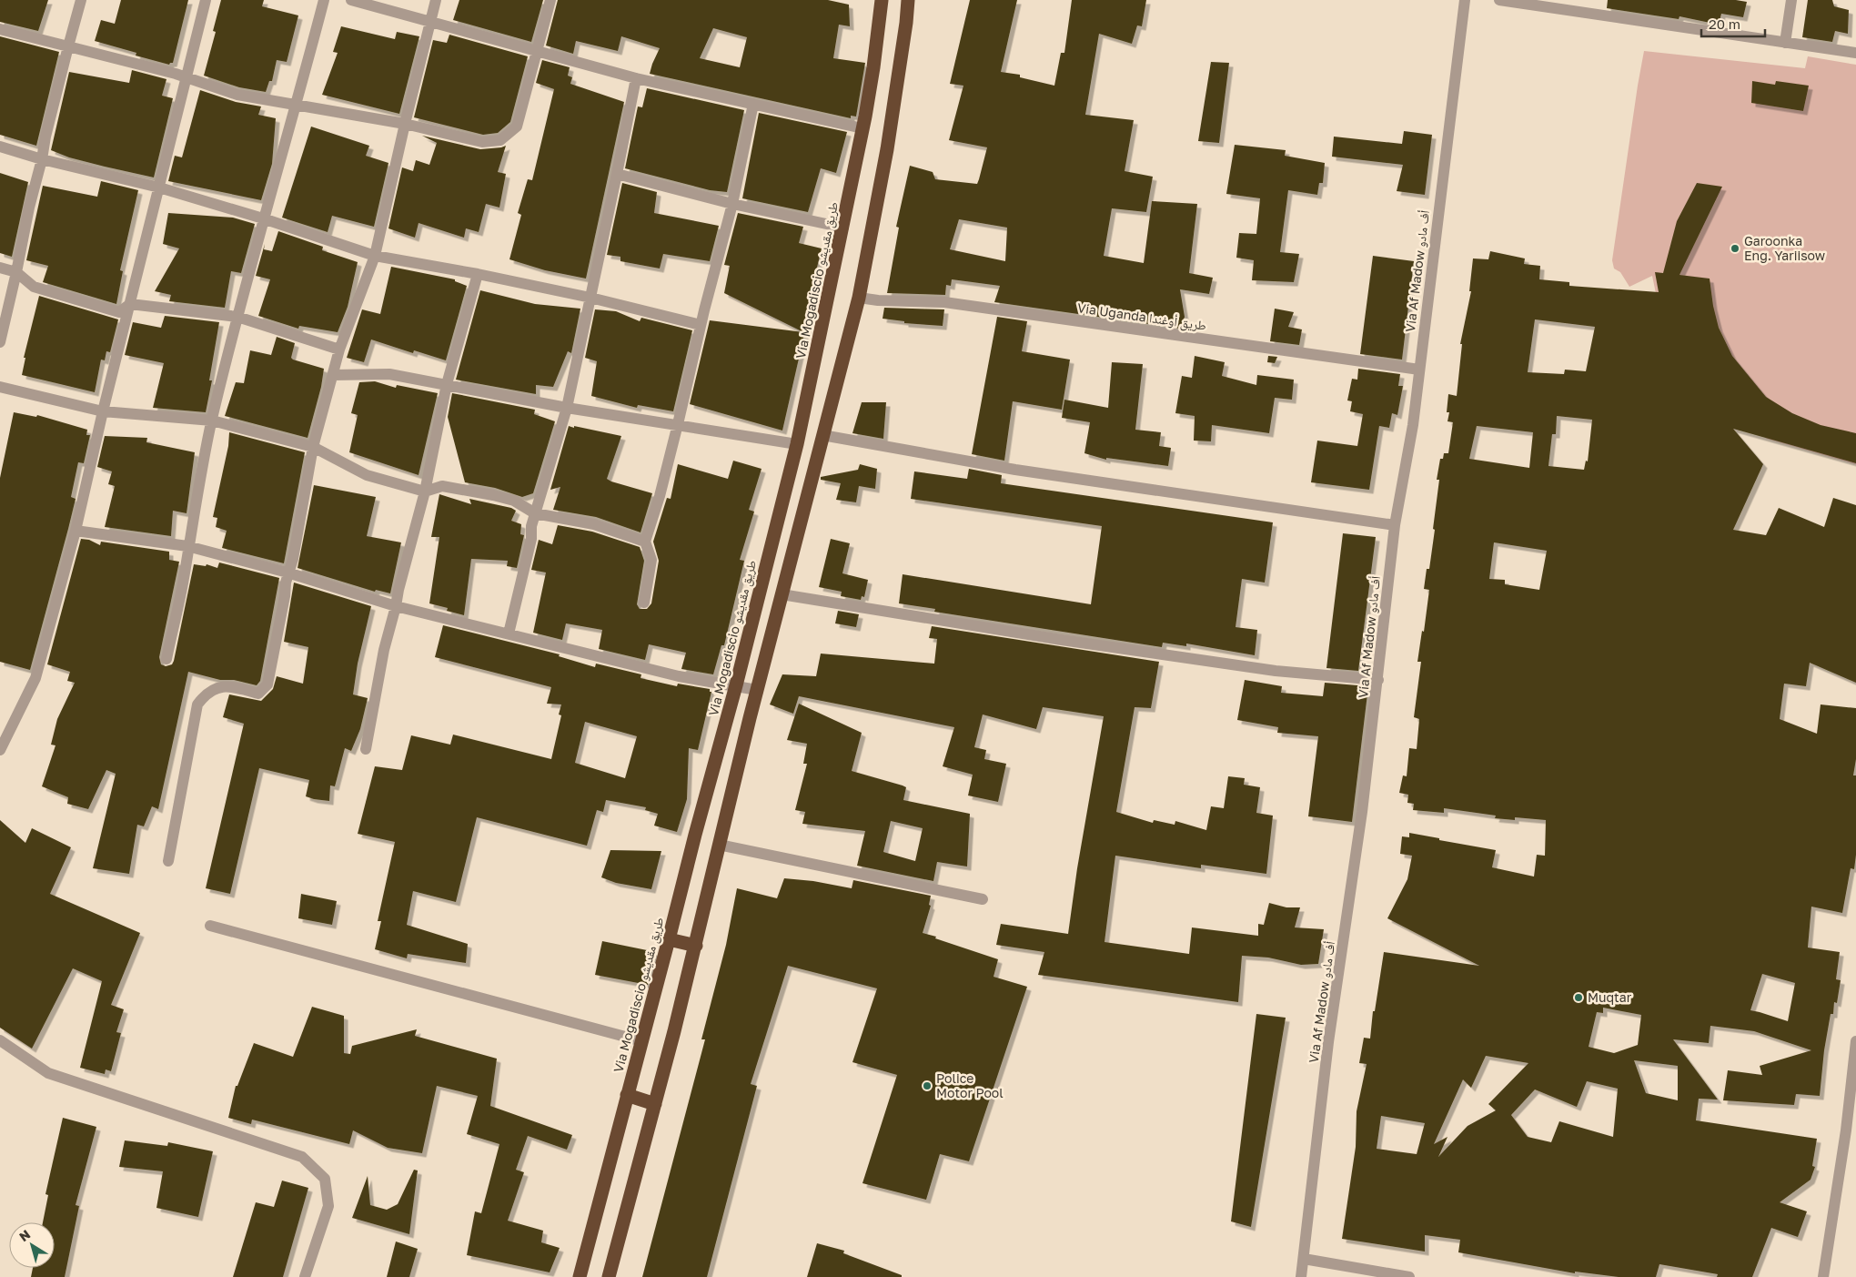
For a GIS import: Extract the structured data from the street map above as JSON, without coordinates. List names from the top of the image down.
{
  "streets": {
    "highway": ["Via Mogadiscio طريق مقديشو"],
    "street": ["Via Af Madow أف مادو", "Via Uganda طريق أوغندا"]
  },
  "crossings": [
    ["Via Af Madow أف مادو", "Via Uganda طريق أوغندا"]
  ],
  "places": ["Garoonka Eng. Yariisow", "Muqtar", "Police Motor Pool"],
  "scale_bar": "20 m",
  "north": "top left"
}
